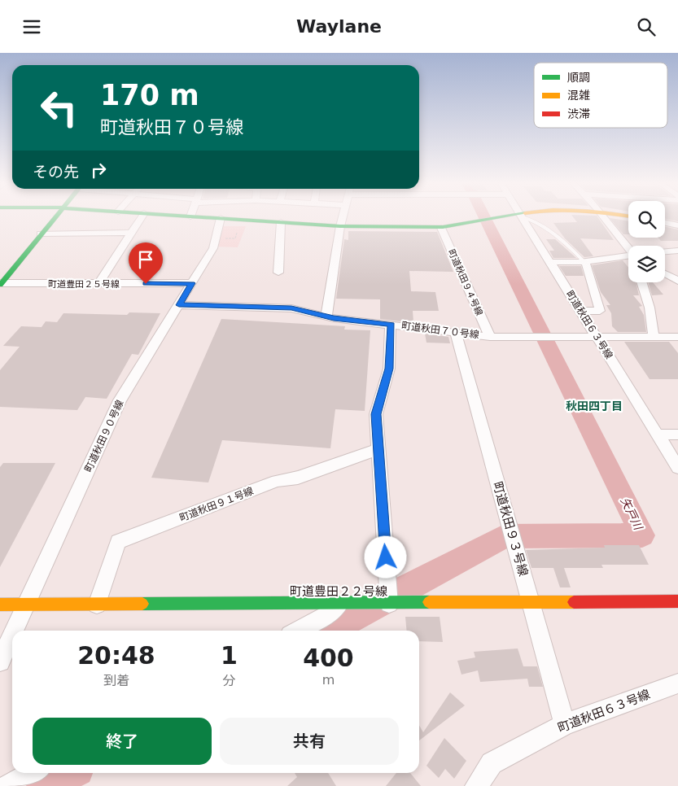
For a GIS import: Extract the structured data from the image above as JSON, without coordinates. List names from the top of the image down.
{
  "streets": {
    "street": [
      "町道秋田９４号線",
      "町道豊田２５号線",
      "町道秋田６３号線",
      "町道秋田７０号線",
      "町道秋田９０号線",
      "町道秋田９１号線",
      "町道秋田９３号線",
      "町道豊田２２号線"
    ]
  },
  "crossings": [
    ["町道秋田９４号線", "町道秋田７０号線"],
    ["町道豊田２５号線", "町道秋田９０号線"],
    ["町道秋田６３号線", "町道秋田７０号線"],
    ["町道秋田６３号線", "町道秋田９３号線"],
    ["町道秋田７０号線", "町道秋田９０号線"],
    ["町道秋田７０号線", "町道秋田９３号線"],
    ["町道秋田９０号線", "町道豊田２２号線"],
    ["町道秋田９１号線", "町道豊田２２号線"],
    ["町道秋田９３号線", "町道豊田２２号線"]
  ],
  "districts": ["秋田四丁目"],
  "water": ["矢戸川"],
  "legend": ["順調", "混雑", "渋滞"],
  "page": {
    "header": "Waylane",
    "turn": ["170 m", "町道秋田７０号線"],
    "then": "その先",
    "eta": [
      "20:48",
      "到着",
      "1",
      "分",
      "400",
      "m"
    ],
    "buttons": ["終了", "共有"]
  }
}
